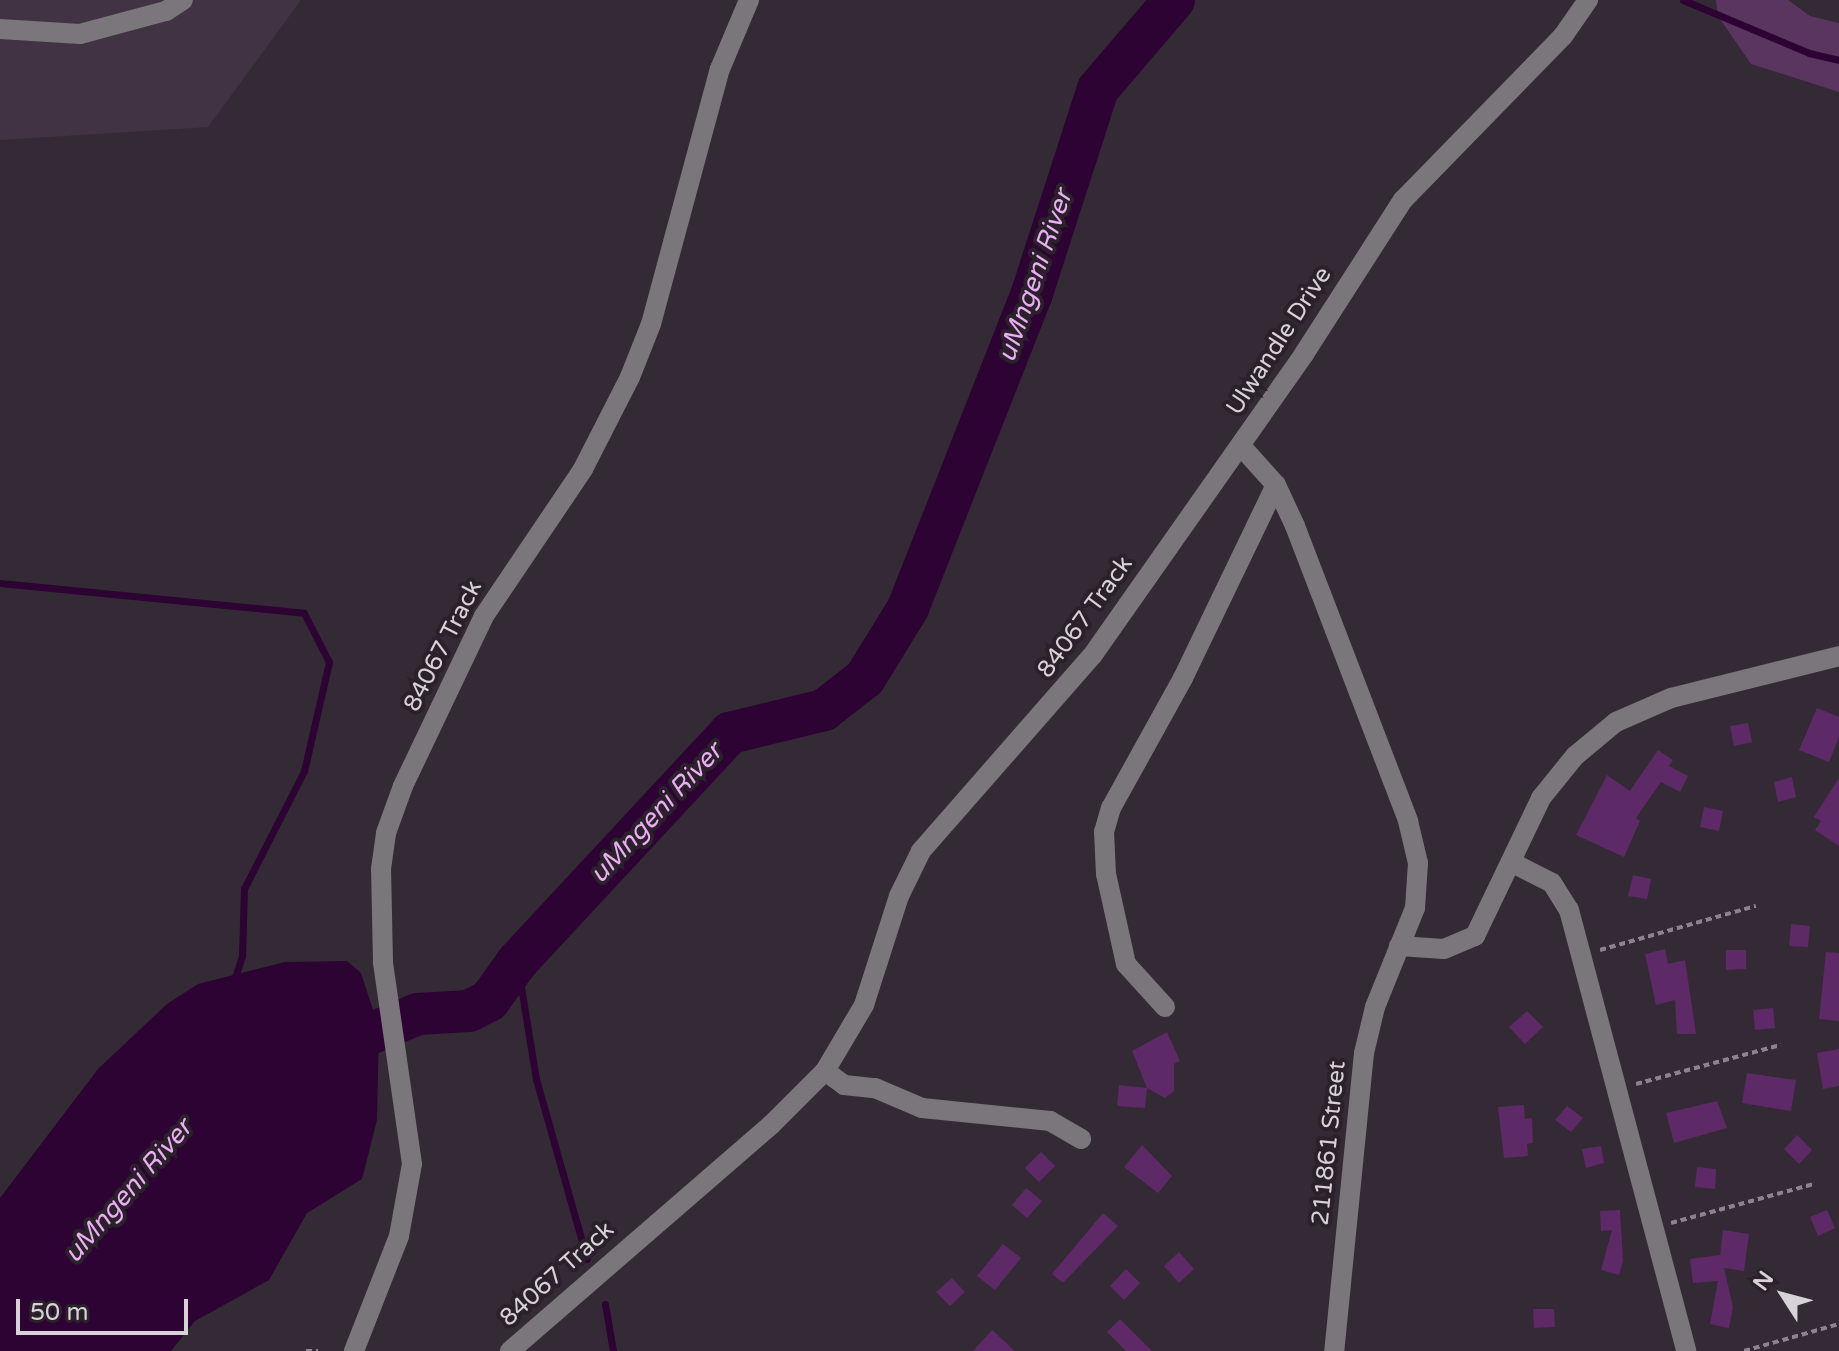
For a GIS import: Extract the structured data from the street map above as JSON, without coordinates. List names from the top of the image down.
{
  "streets": {
    "street": ["Ulwandle Drive", "84067 Track", "211861 Street"]
  },
  "crossings": [
    ["Ulwandle Drive", "84067 Track"],
    ["Ulwandle Drive", "211861 Street"]
  ],
  "water": ["uMngeni River"],
  "scale_bar": "50 m",
  "north": "top left"
}
